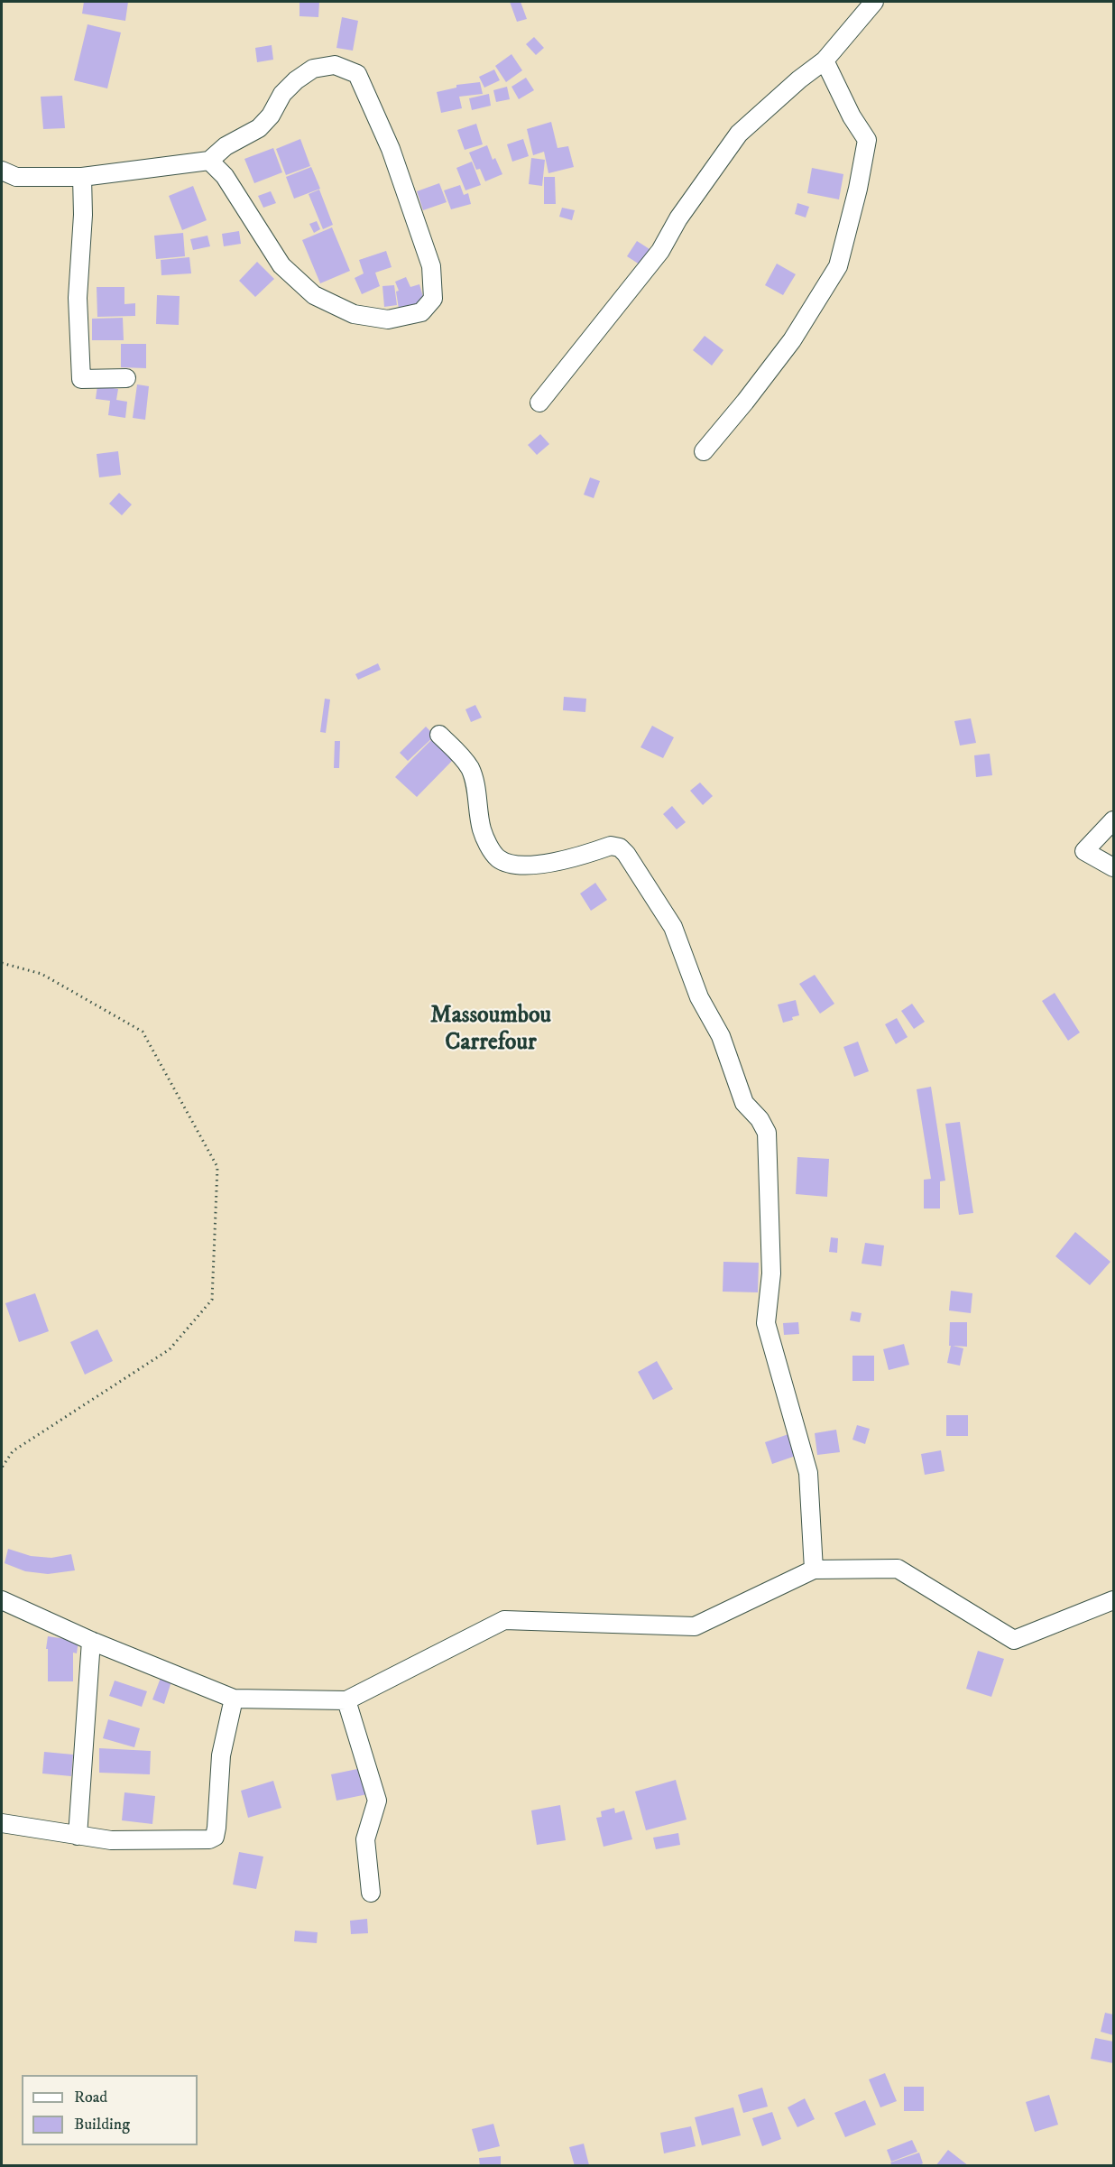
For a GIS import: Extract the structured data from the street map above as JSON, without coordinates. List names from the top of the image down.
{
  "districts": ["Massoumbou Carrefour"],
  "legend": ["Road", "Building"]
}
